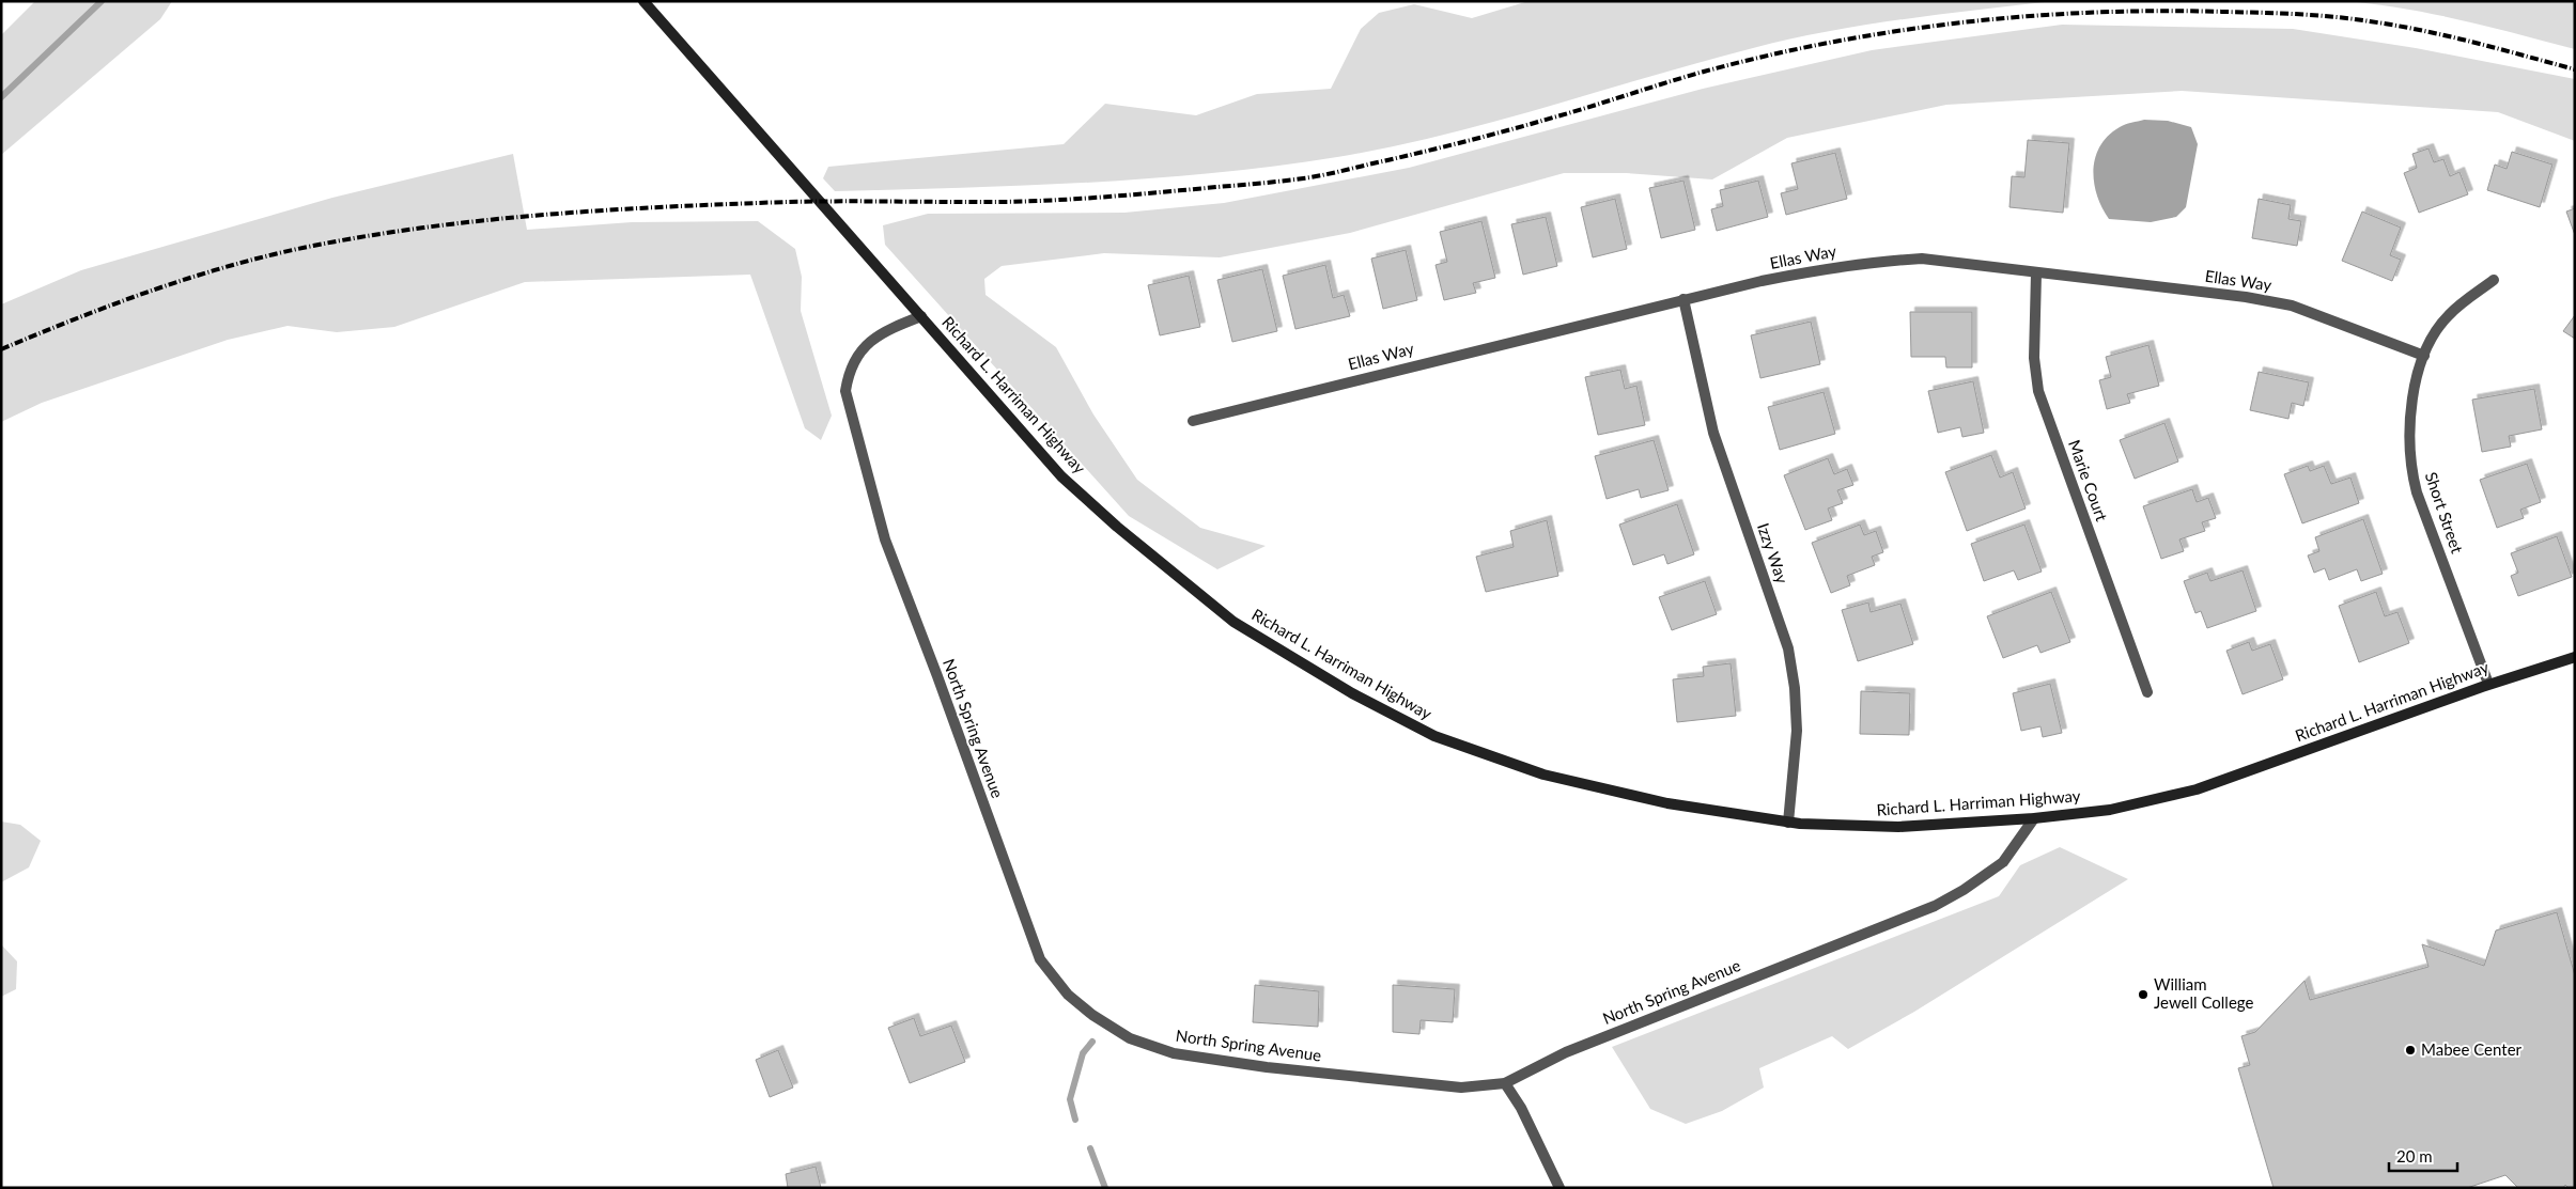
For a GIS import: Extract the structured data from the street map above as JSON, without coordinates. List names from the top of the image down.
{
  "streets": {
    "main road": ["Richard L. Harriman Highway"],
    "street": [
      "Ellas Way",
      "Marie Court",
      "Short Street",
      "Izzy Way",
      "North Spring Avenue"
    ]
  },
  "crossings": [
    ["Ellas Way", "Marie Court"],
    ["Ellas Way", "Short Street"],
    ["Ellas Way", "Izzy Way"],
    ["Richard L. Harriman Highway", "Short Street"],
    ["Richard L. Harriman Highway", "Izzy Way"],
    ["Richard L. Harriman Highway", "North Spring Avenue"]
  ],
  "places": ["William Jewell College", "Mabee Center"],
  "scale_bar": "20 m"
}
